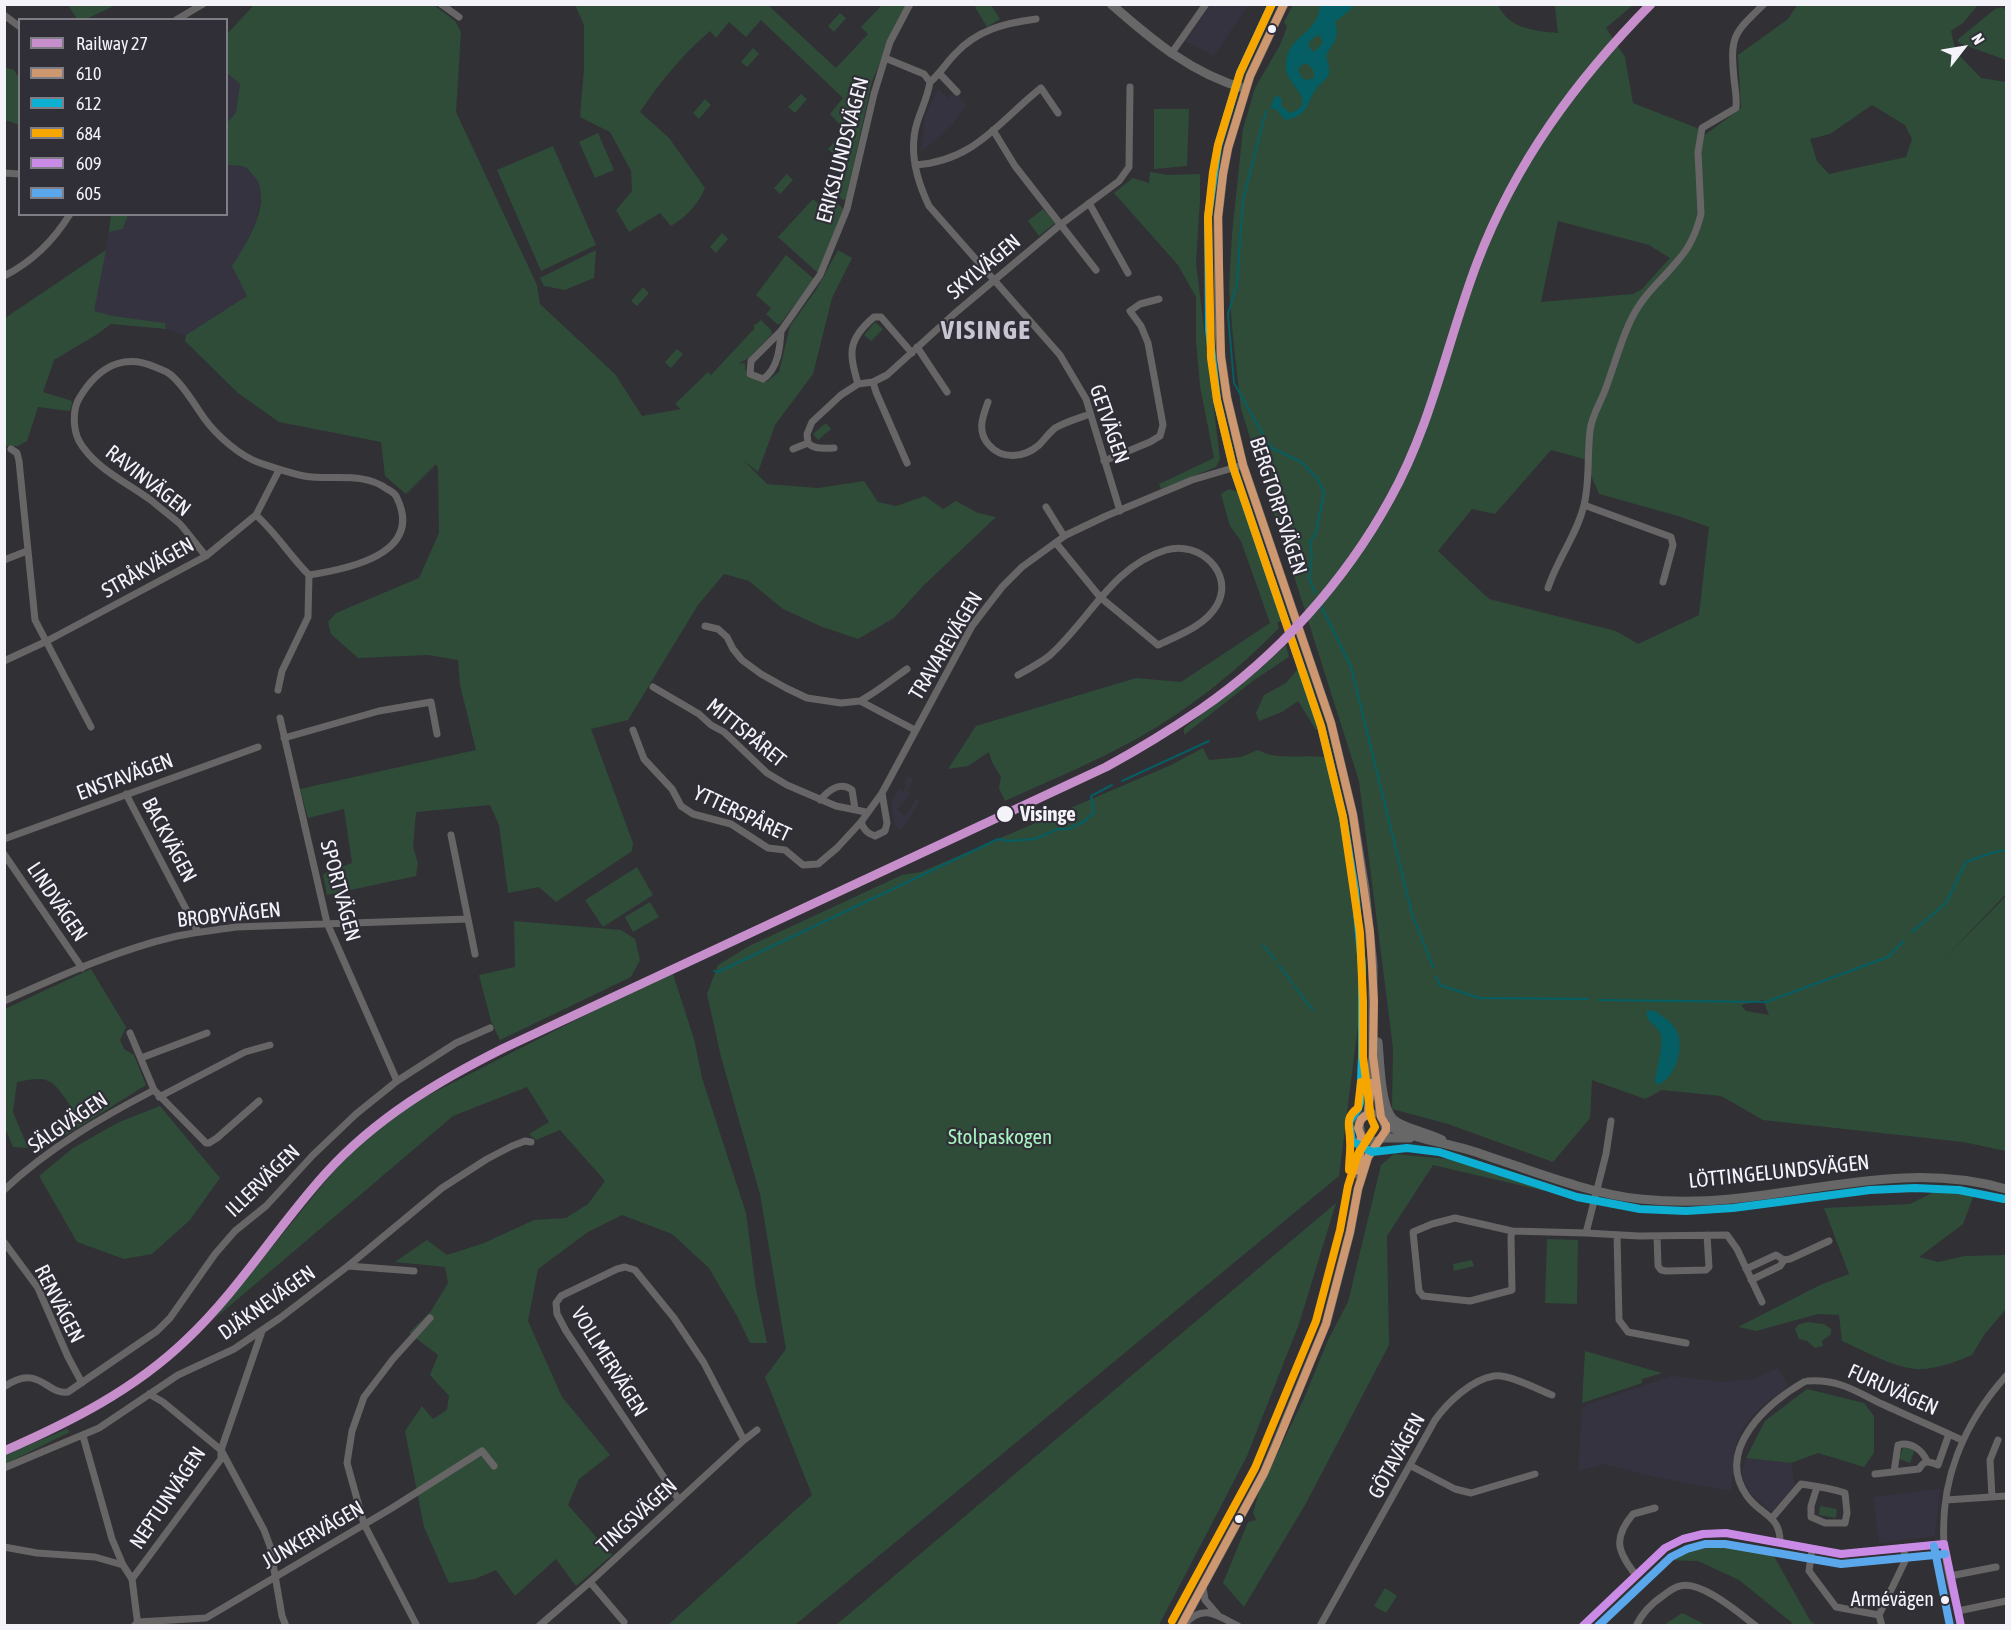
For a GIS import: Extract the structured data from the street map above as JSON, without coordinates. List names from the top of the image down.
{
  "streets": {
    "main road": ["BERGTORPSVÄGEN", "LÖTTINGELUNDSVÄGEN"],
    "street": [
      "ERIKSLUNDSVÄGEN",
      "SKYLVÄGEN",
      "GETVÄGEN",
      "RAVINVÄGEN",
      "STRÅKVÄGEN",
      "TRAVAREVÄGEN",
      "MITTSPÅRET",
      "ENSTAVÄGEN",
      "YTTERSPÅRET",
      "BACKVÄGEN",
      "SPORTVÄGEN",
      "LINDVÄGEN",
      "BROBYVÄGEN",
      "SÄLGVÄGEN",
      "ILLERVÄGEN",
      "DJÄKNEVÄGEN",
      "RENVÄGEN",
      "VOLLMERVÄGEN",
      "FURUVÄGEN",
      "GÖTAVÄGEN",
      "NEPTUNVÄGEN",
      "TINGSVÄGEN",
      "JUNKERVÄGEN"
    ]
  },
  "crossings": [
    ["SKYLVÄGEN", "GETVÄGEN"],
    ["GETVÄGEN", "TRAVAREVÄGEN"],
    ["RAVINVÄGEN", "STRÅKVÄGEN"],
    ["BERGTORPSVÄGEN", "TRAVAREVÄGEN"],
    ["BERGTORPSVÄGEN", "LÖTTINGELUNDSVÄGEN"],
    ["TRAVAREVÄGEN", "MITTSPÅRET"],
    ["TRAVAREVÄGEN", "YTTERSPÅRET"],
    ["ENSTAVÄGEN", "BACKVÄGEN"],
    ["BACKVÄGEN", "BROBYVÄGEN"],
    ["SPORTVÄGEN", "BROBYVÄGEN"],
    ["SPORTVÄGEN", "ILLERVÄGEN"],
    ["LINDVÄGEN", "BROBYVÄGEN"],
    ["ILLERVÄGEN", "RENVÄGEN"],
    ["DJÄKNEVÄGEN", "NEPTUNVÄGEN"],
    ["VOLLMERVÄGEN", "TINGSVÄGEN"]
  ],
  "districts": ["VISINGE"],
  "parks": ["Stolpaskogen"],
  "places": ["Visinge", "Armévägen"],
  "lines": [
    "rail line 27",
    "transit line 610",
    "transit line 612",
    "transit line 684",
    "transit line 609",
    "transit line 605"
  ],
  "legend": [
    "Railway 27",
    "610",
    "612",
    "684",
    "609",
    "605"
  ],
  "north": "top right"
}
